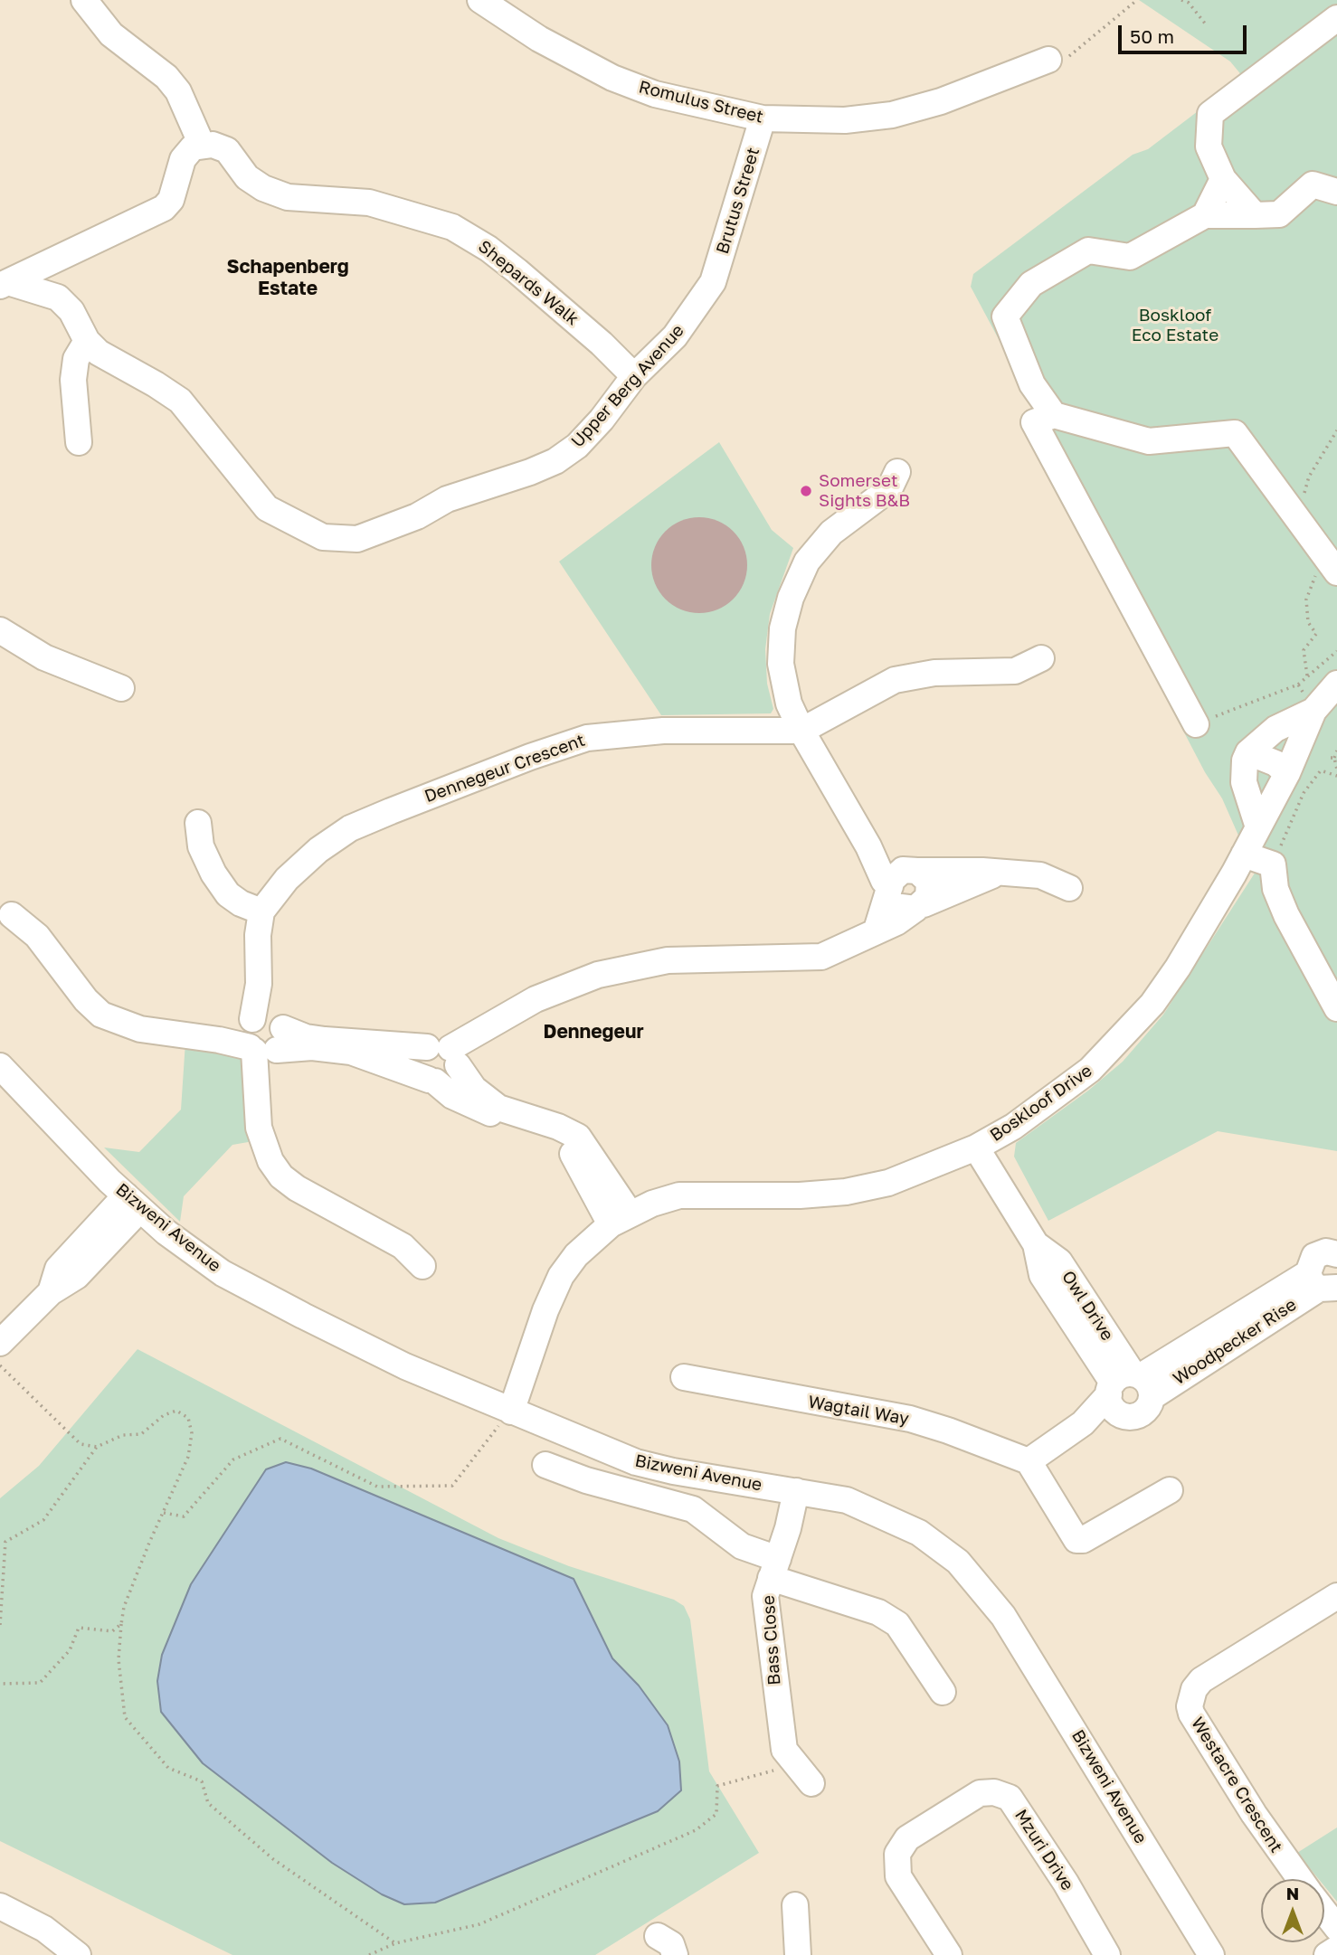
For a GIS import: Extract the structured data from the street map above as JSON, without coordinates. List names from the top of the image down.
{
  "streets": {
    "street": [
      "Romulus Street",
      "Brutus Street",
      "Shepards Walk",
      "Upper Berg Avenue",
      "Dennegeur Crescent",
      "Boskloof Drive",
      "Bizweni Avenue",
      "Owl Drive",
      "Woodpecker Rise",
      "Wagtail Way",
      "Bass Close",
      "Westacre Crescent",
      "Mzuri Drive"
    ]
  },
  "crossings": [
    ["Romulus Street", "Brutus Street"],
    ["Brutus Street", "Upper Berg Avenue"],
    ["Shepards Walk", "Upper Berg Avenue"],
    ["Boskloof Drive", "Bizweni Avenue"],
    ["Boskloof Drive", "Owl Drive"],
    ["Bizweni Avenue", "Bass Close"],
    ["Owl Drive", "Woodpecker Rise"],
    ["Woodpecker Rise", "Wagtail Way"]
  ],
  "districts": ["Schapenberg Estate", "Dennegeur"],
  "parks": ["Boskloof Eco Estate"],
  "places": ["Somerset Sights B&B"],
  "scale_bar": "50 m",
  "north": "top"
}
